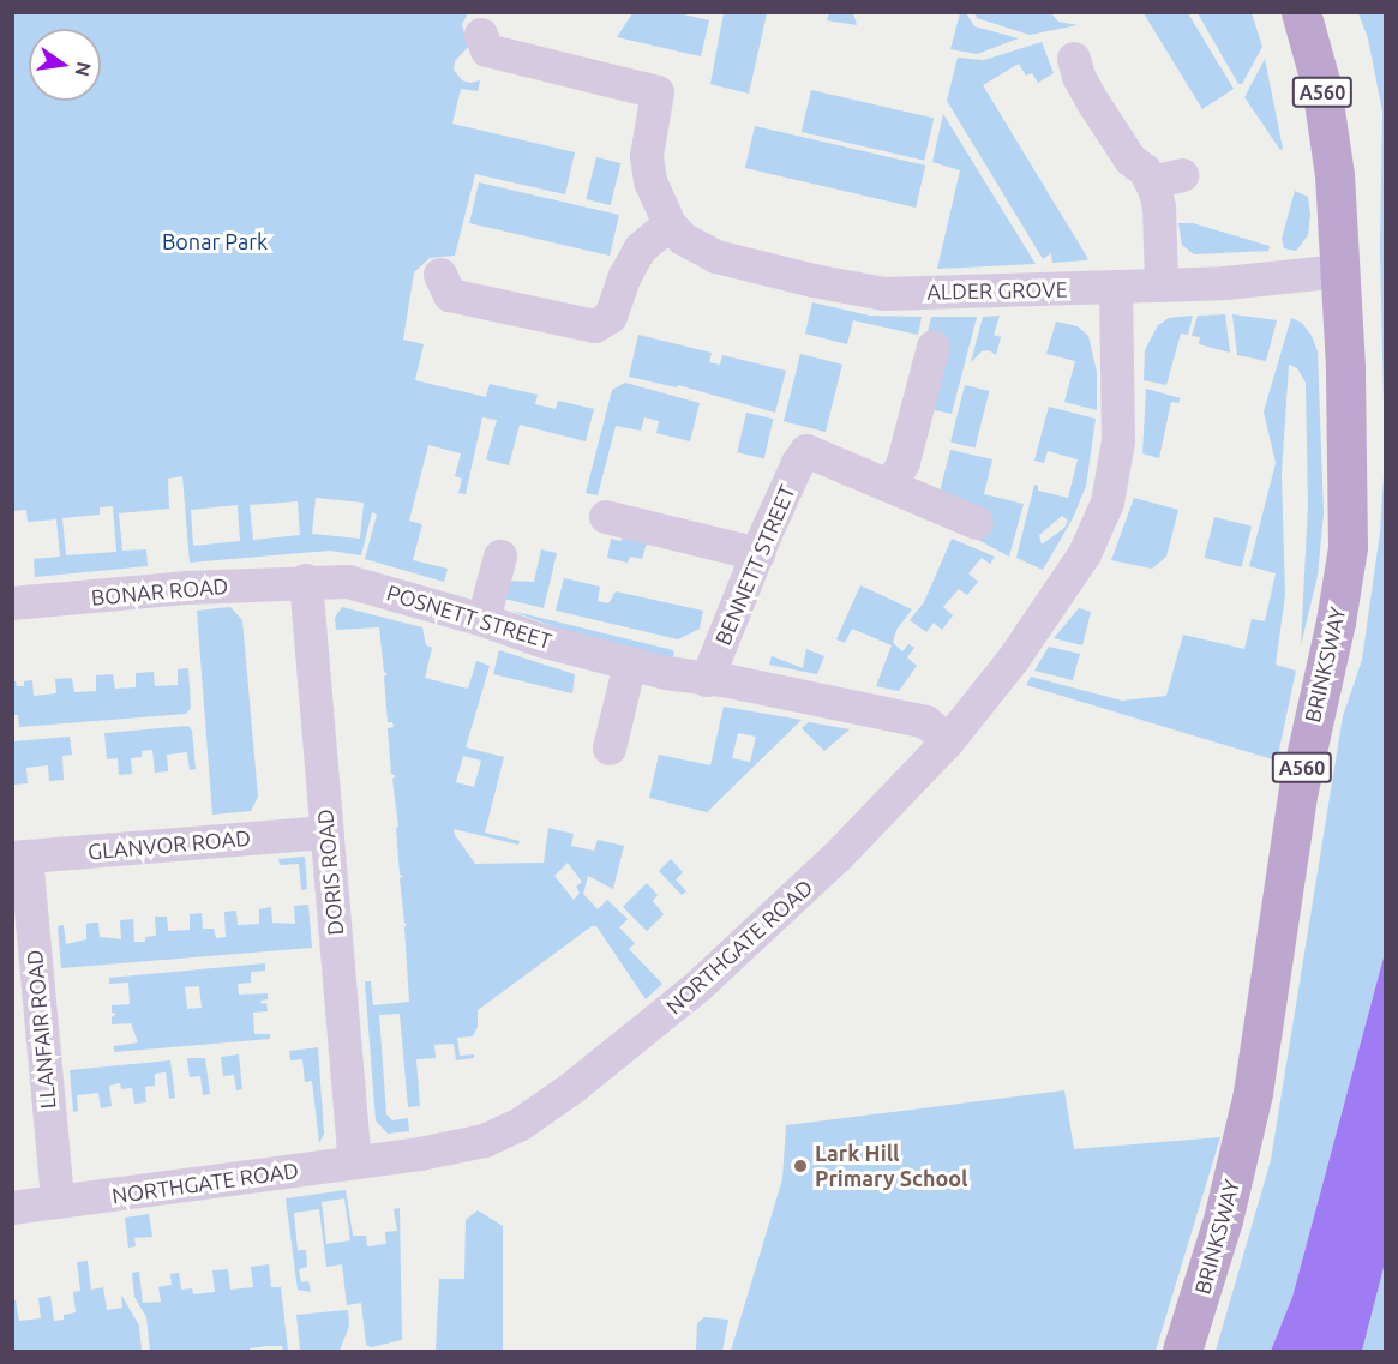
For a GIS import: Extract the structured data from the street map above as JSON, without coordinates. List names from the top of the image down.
{
  "streets": {
    "main road": ["A560", "BRINKSWAY"],
    "street": [
      "ALDER GROVE",
      "BENNETT STREET",
      "BONAR ROAD",
      "POSNETT STREET",
      "GLANVOR ROAD",
      "DORIS ROAD",
      "NORTHGATE ROAD",
      "LLANFAIR ROAD"
    ]
  },
  "crossings": [
    ["ALDER GROVE", "BRINKSWAY"],
    ["ALDER GROVE", "NORTHGATE ROAD"],
    ["BENNETT STREET", "POSNETT STREET"],
    ["BONAR ROAD", "POSNETT STREET"],
    ["BONAR ROAD", "DORIS ROAD"],
    ["POSNETT STREET", "DORIS ROAD"],
    ["POSNETT STREET", "NORTHGATE ROAD"],
    ["GLANVOR ROAD", "DORIS ROAD"],
    ["GLANVOR ROAD", "LLANFAIR ROAD"],
    ["DORIS ROAD", "NORTHGATE ROAD"],
    ["NORTHGATE ROAD", "LLANFAIR ROAD"]
  ],
  "parks": ["Bonar Park"],
  "places": ["Lark Hill Primary School"],
  "north": "right"
}
